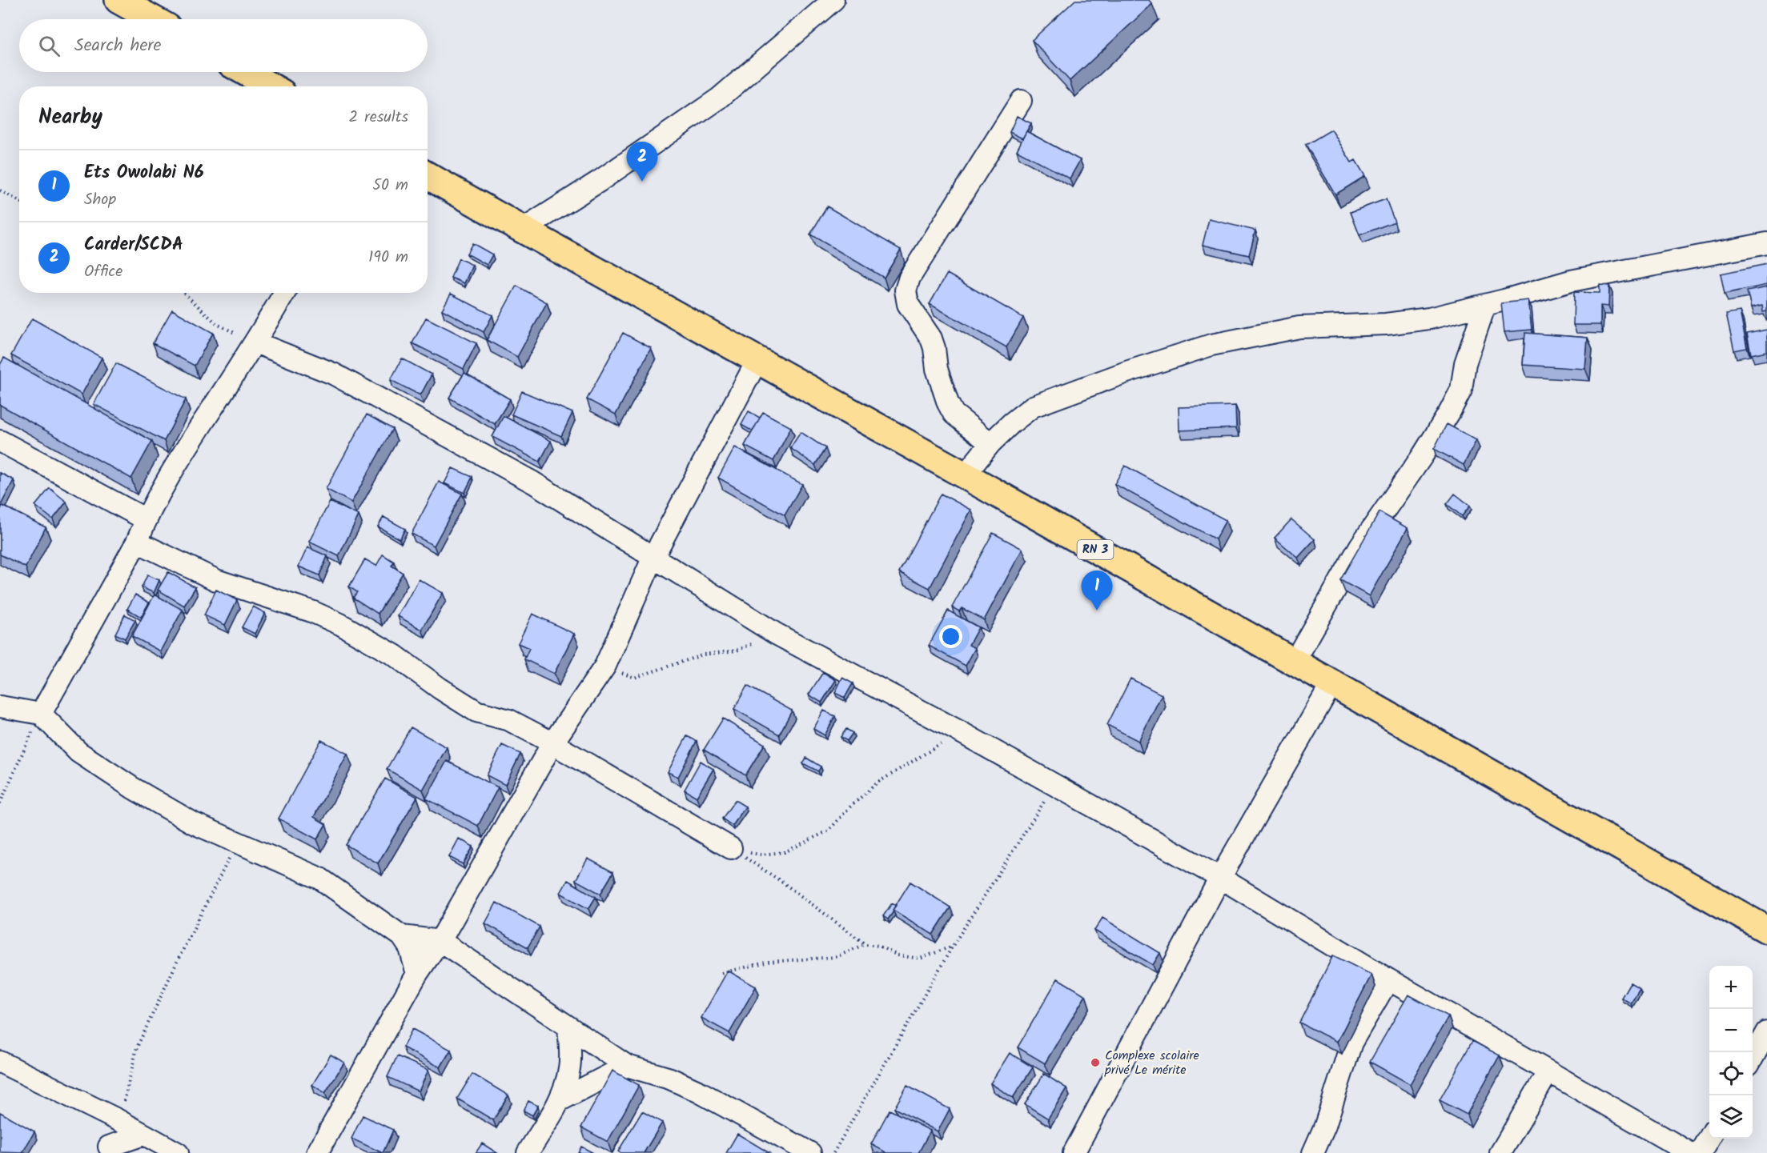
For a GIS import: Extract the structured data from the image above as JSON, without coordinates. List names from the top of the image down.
{
  "streets": {
    "main road": ["RN 3"]
  },
  "places": ["Complexe scolaire privé Le mérite"],
  "page": {
    "search": "Search here",
    "heading": ["Nearby", "2 results"],
    "pins": ["2", "1"],
    "list": [
      {
        "mark": "1",
        "name": "Ets Owolabi N6",
        "note": "Shop",
        "value": "50 m"
      },
      {
        "mark": "2",
        "name": "Carder/SCDA",
        "note": "Office",
        "value": "190 m"
      }
    ],
    "map_buttons": ["+", "−"]
  }
}
